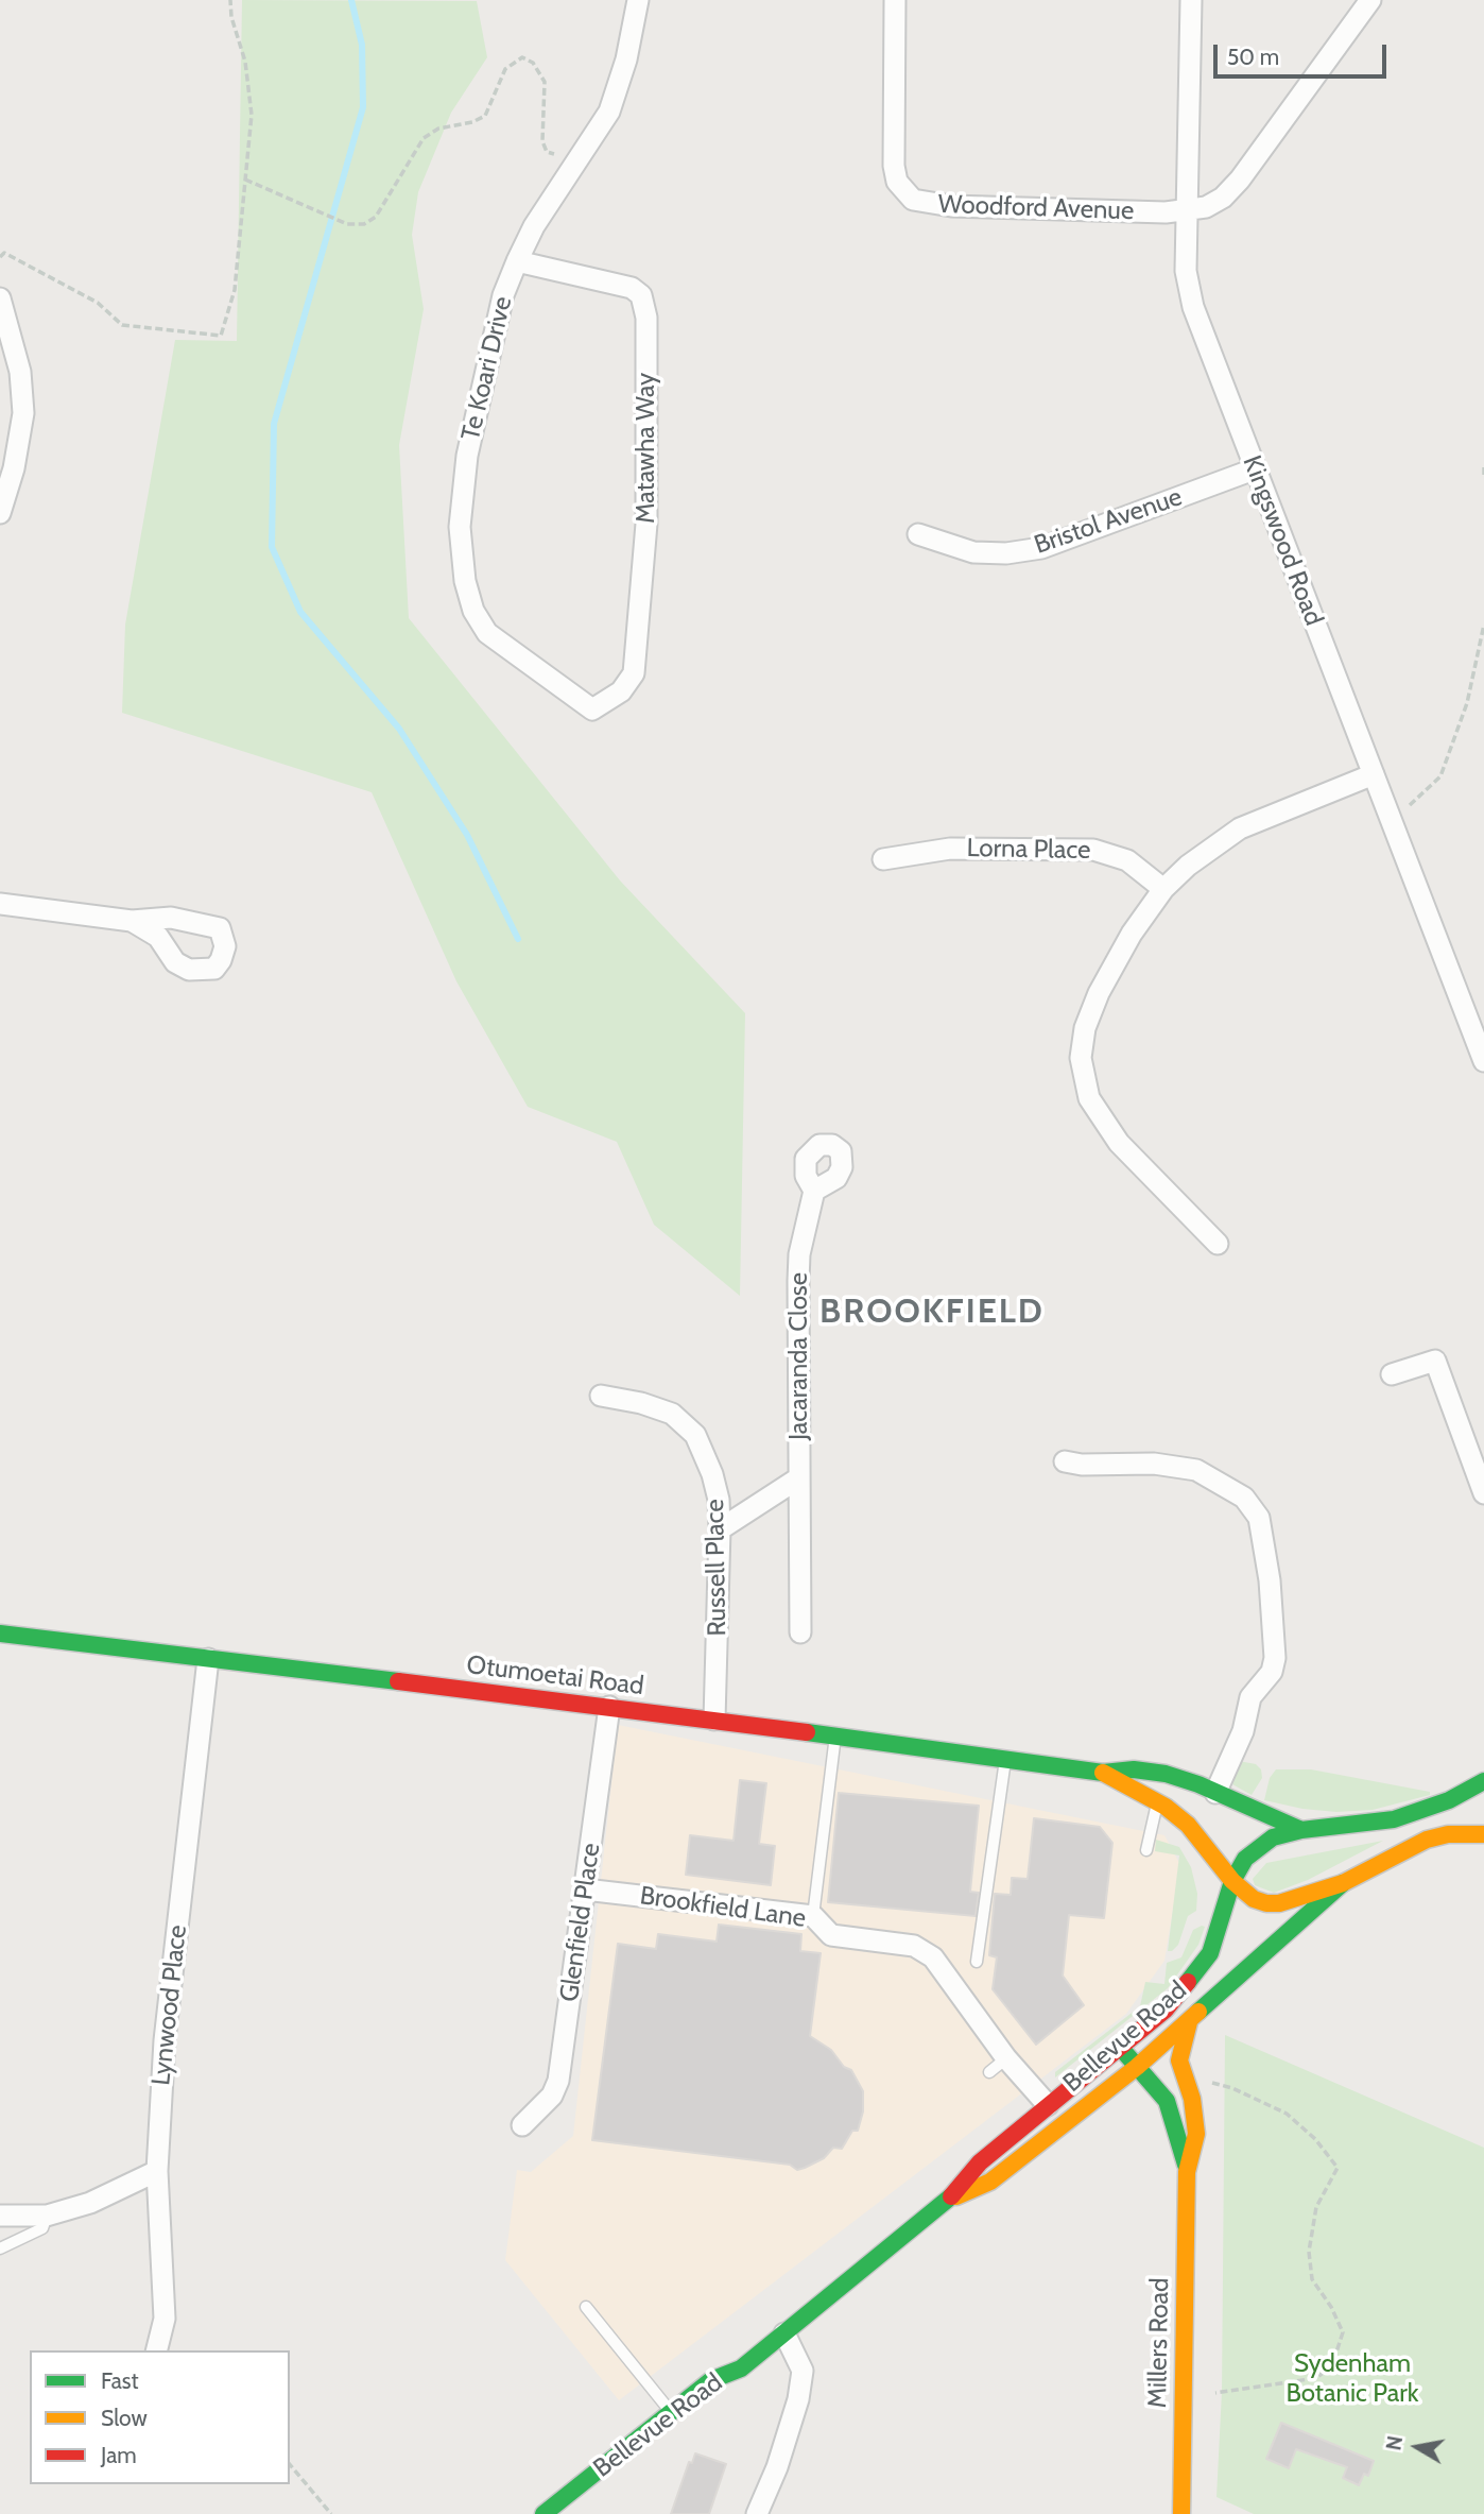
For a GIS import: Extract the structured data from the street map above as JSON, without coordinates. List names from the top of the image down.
{
  "streets": {
    "street": [
      "Woodford Avenue",
      "Te Koari Drive",
      "Matawha Way",
      "Bristol Avenue",
      "Kingswood Road",
      "Lorna Place",
      "Jacaranda Close",
      "Russell Place",
      "Otumoetai Road",
      "Brookfield Lane",
      "Glenfield Place",
      "Lynwood Place",
      "Bellevue Road",
      "Millers Road"
    ]
  },
  "crossings": [
    ["Woodford Avenue", "Kingswood Road"],
    ["Te Koari Drive", "Matawha Way"],
    ["Bristol Avenue", "Kingswood Road"],
    ["Jacaranda Close", "Russell Place"],
    ["Russell Place", "Otumoetai Road"],
    ["Otumoetai Road", "Glenfield Place"],
    ["Otumoetai Road", "Lynwood Place"],
    ["Otumoetai Road", "Bellevue Road"],
    ["Brookfield Lane", "Glenfield Place"],
    ["Brookfield Lane", "Bellevue Road"],
    ["Bellevue Road", "Millers Road"]
  ],
  "districts": ["BROOKFIELD"],
  "parks": ["Sydenham Botanic Park"],
  "legend": ["Fast", "Slow", "Jam"],
  "scale_bar": "50 m",
  "north": "left"
}
